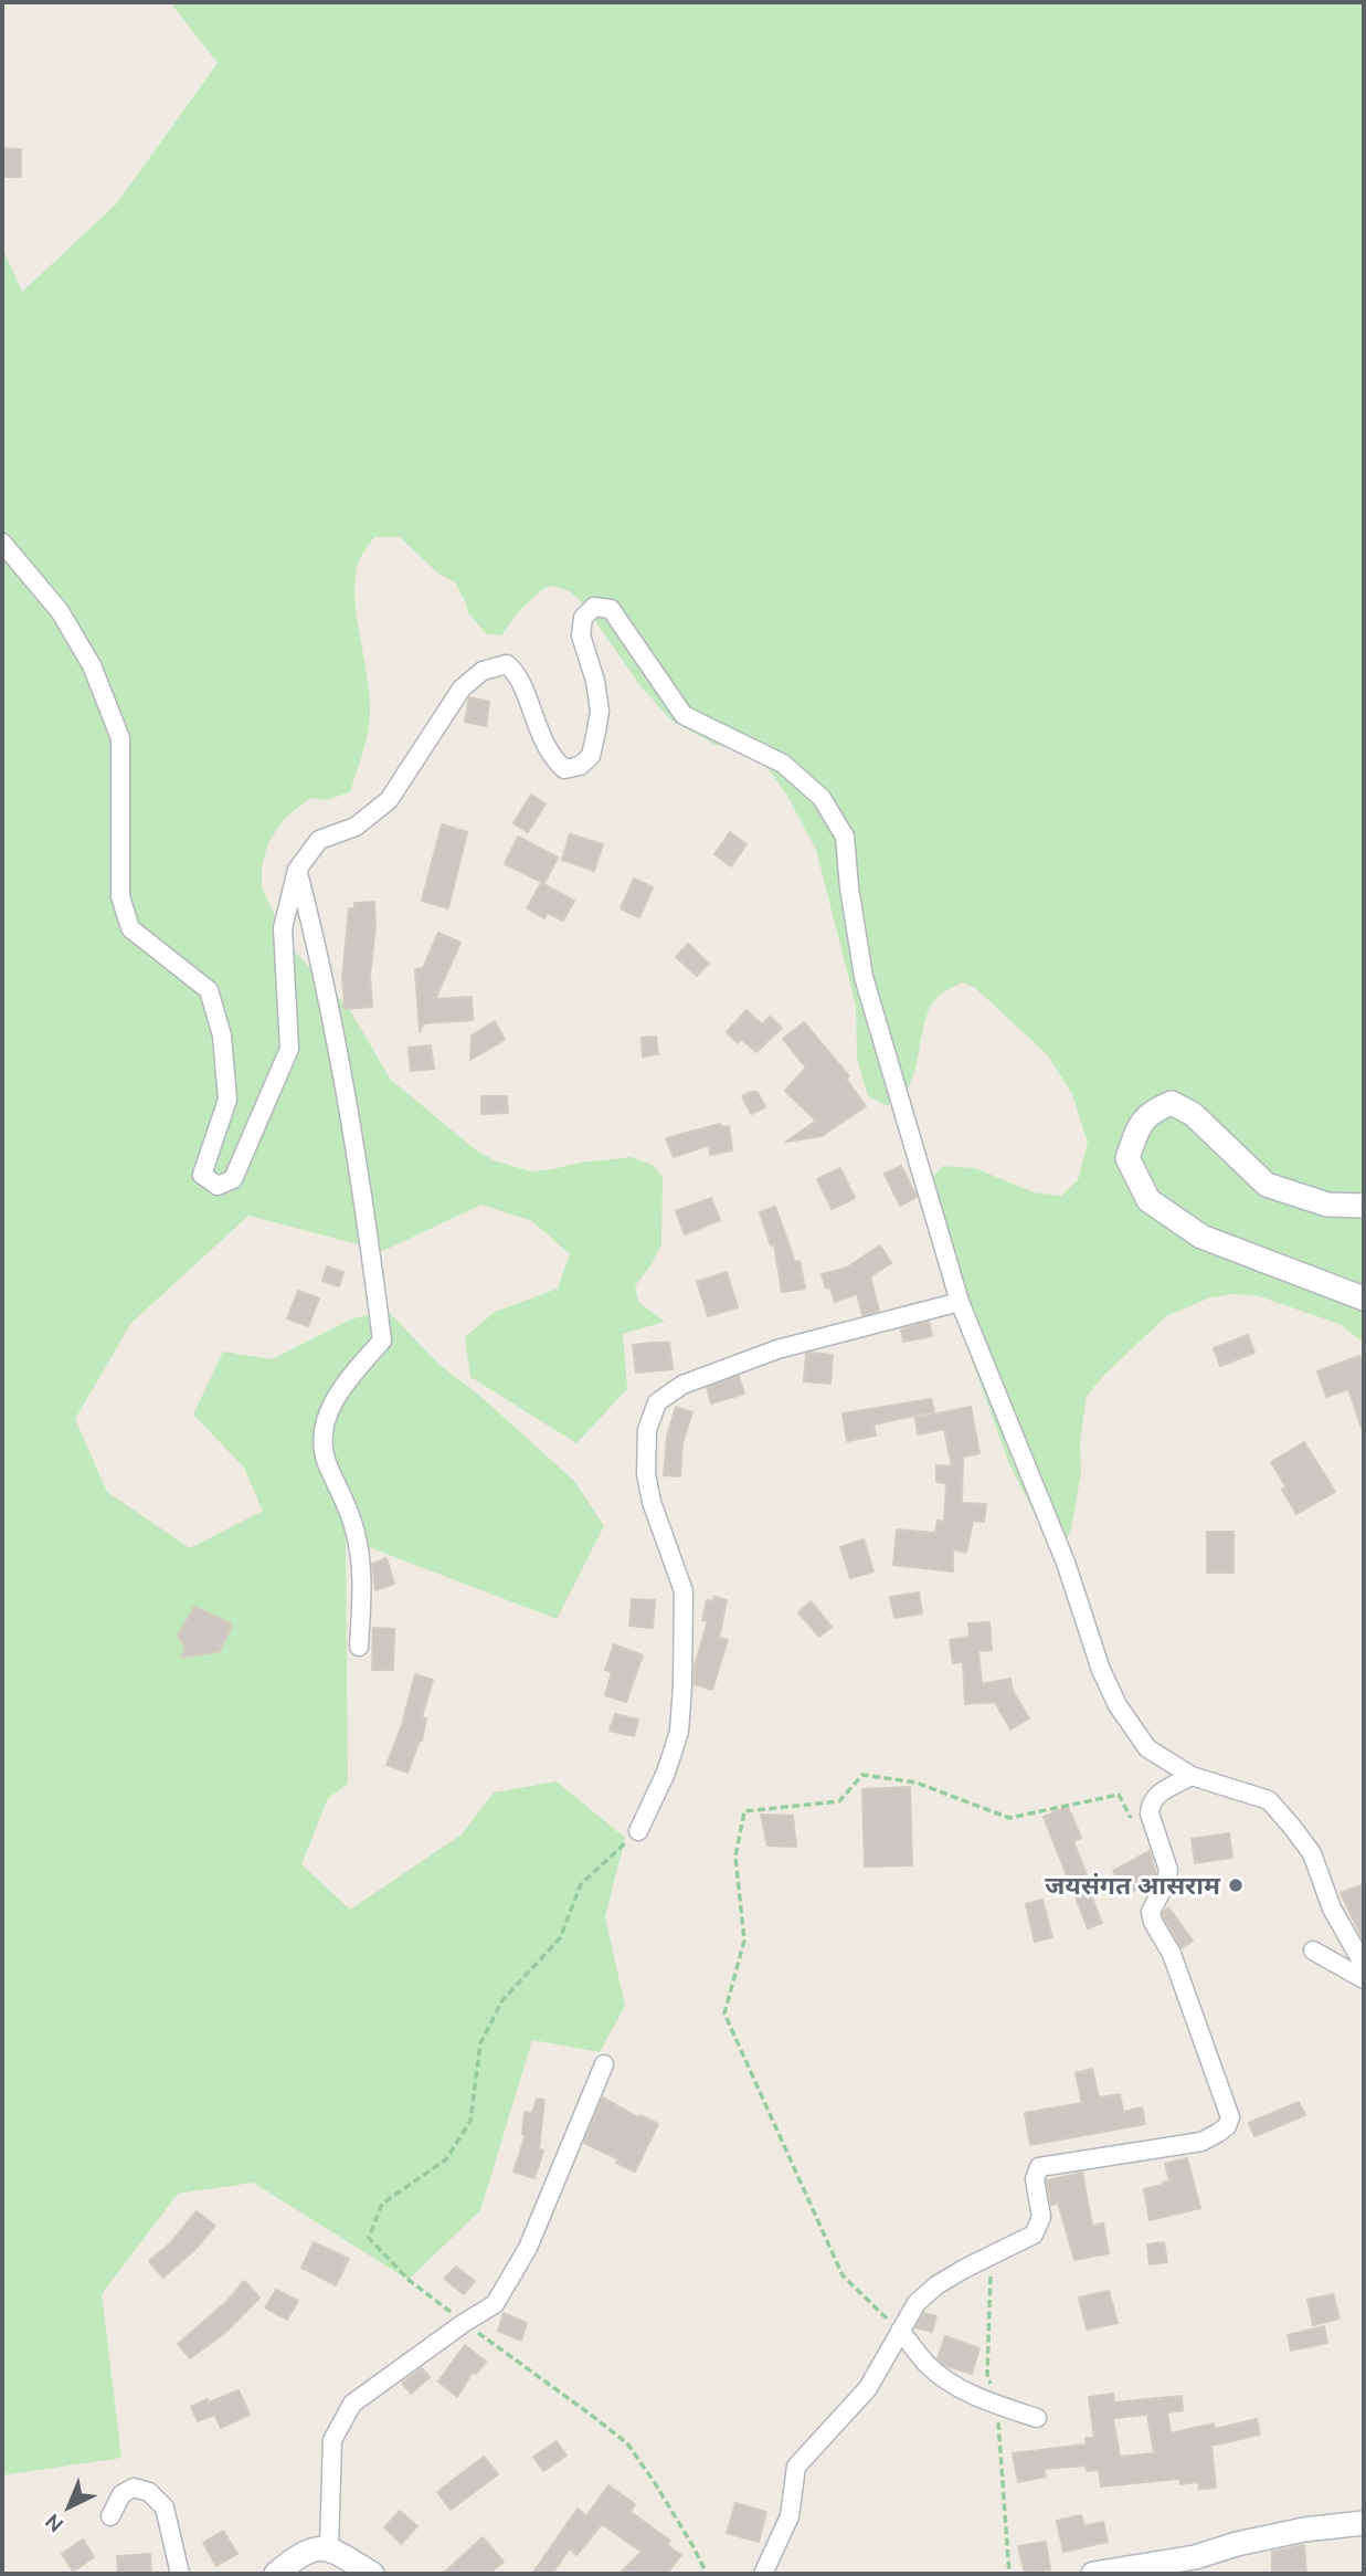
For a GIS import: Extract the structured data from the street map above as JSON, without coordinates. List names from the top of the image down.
{
  "places": ["जयसंगत आसराम"],
  "north": "bottom left"
}
